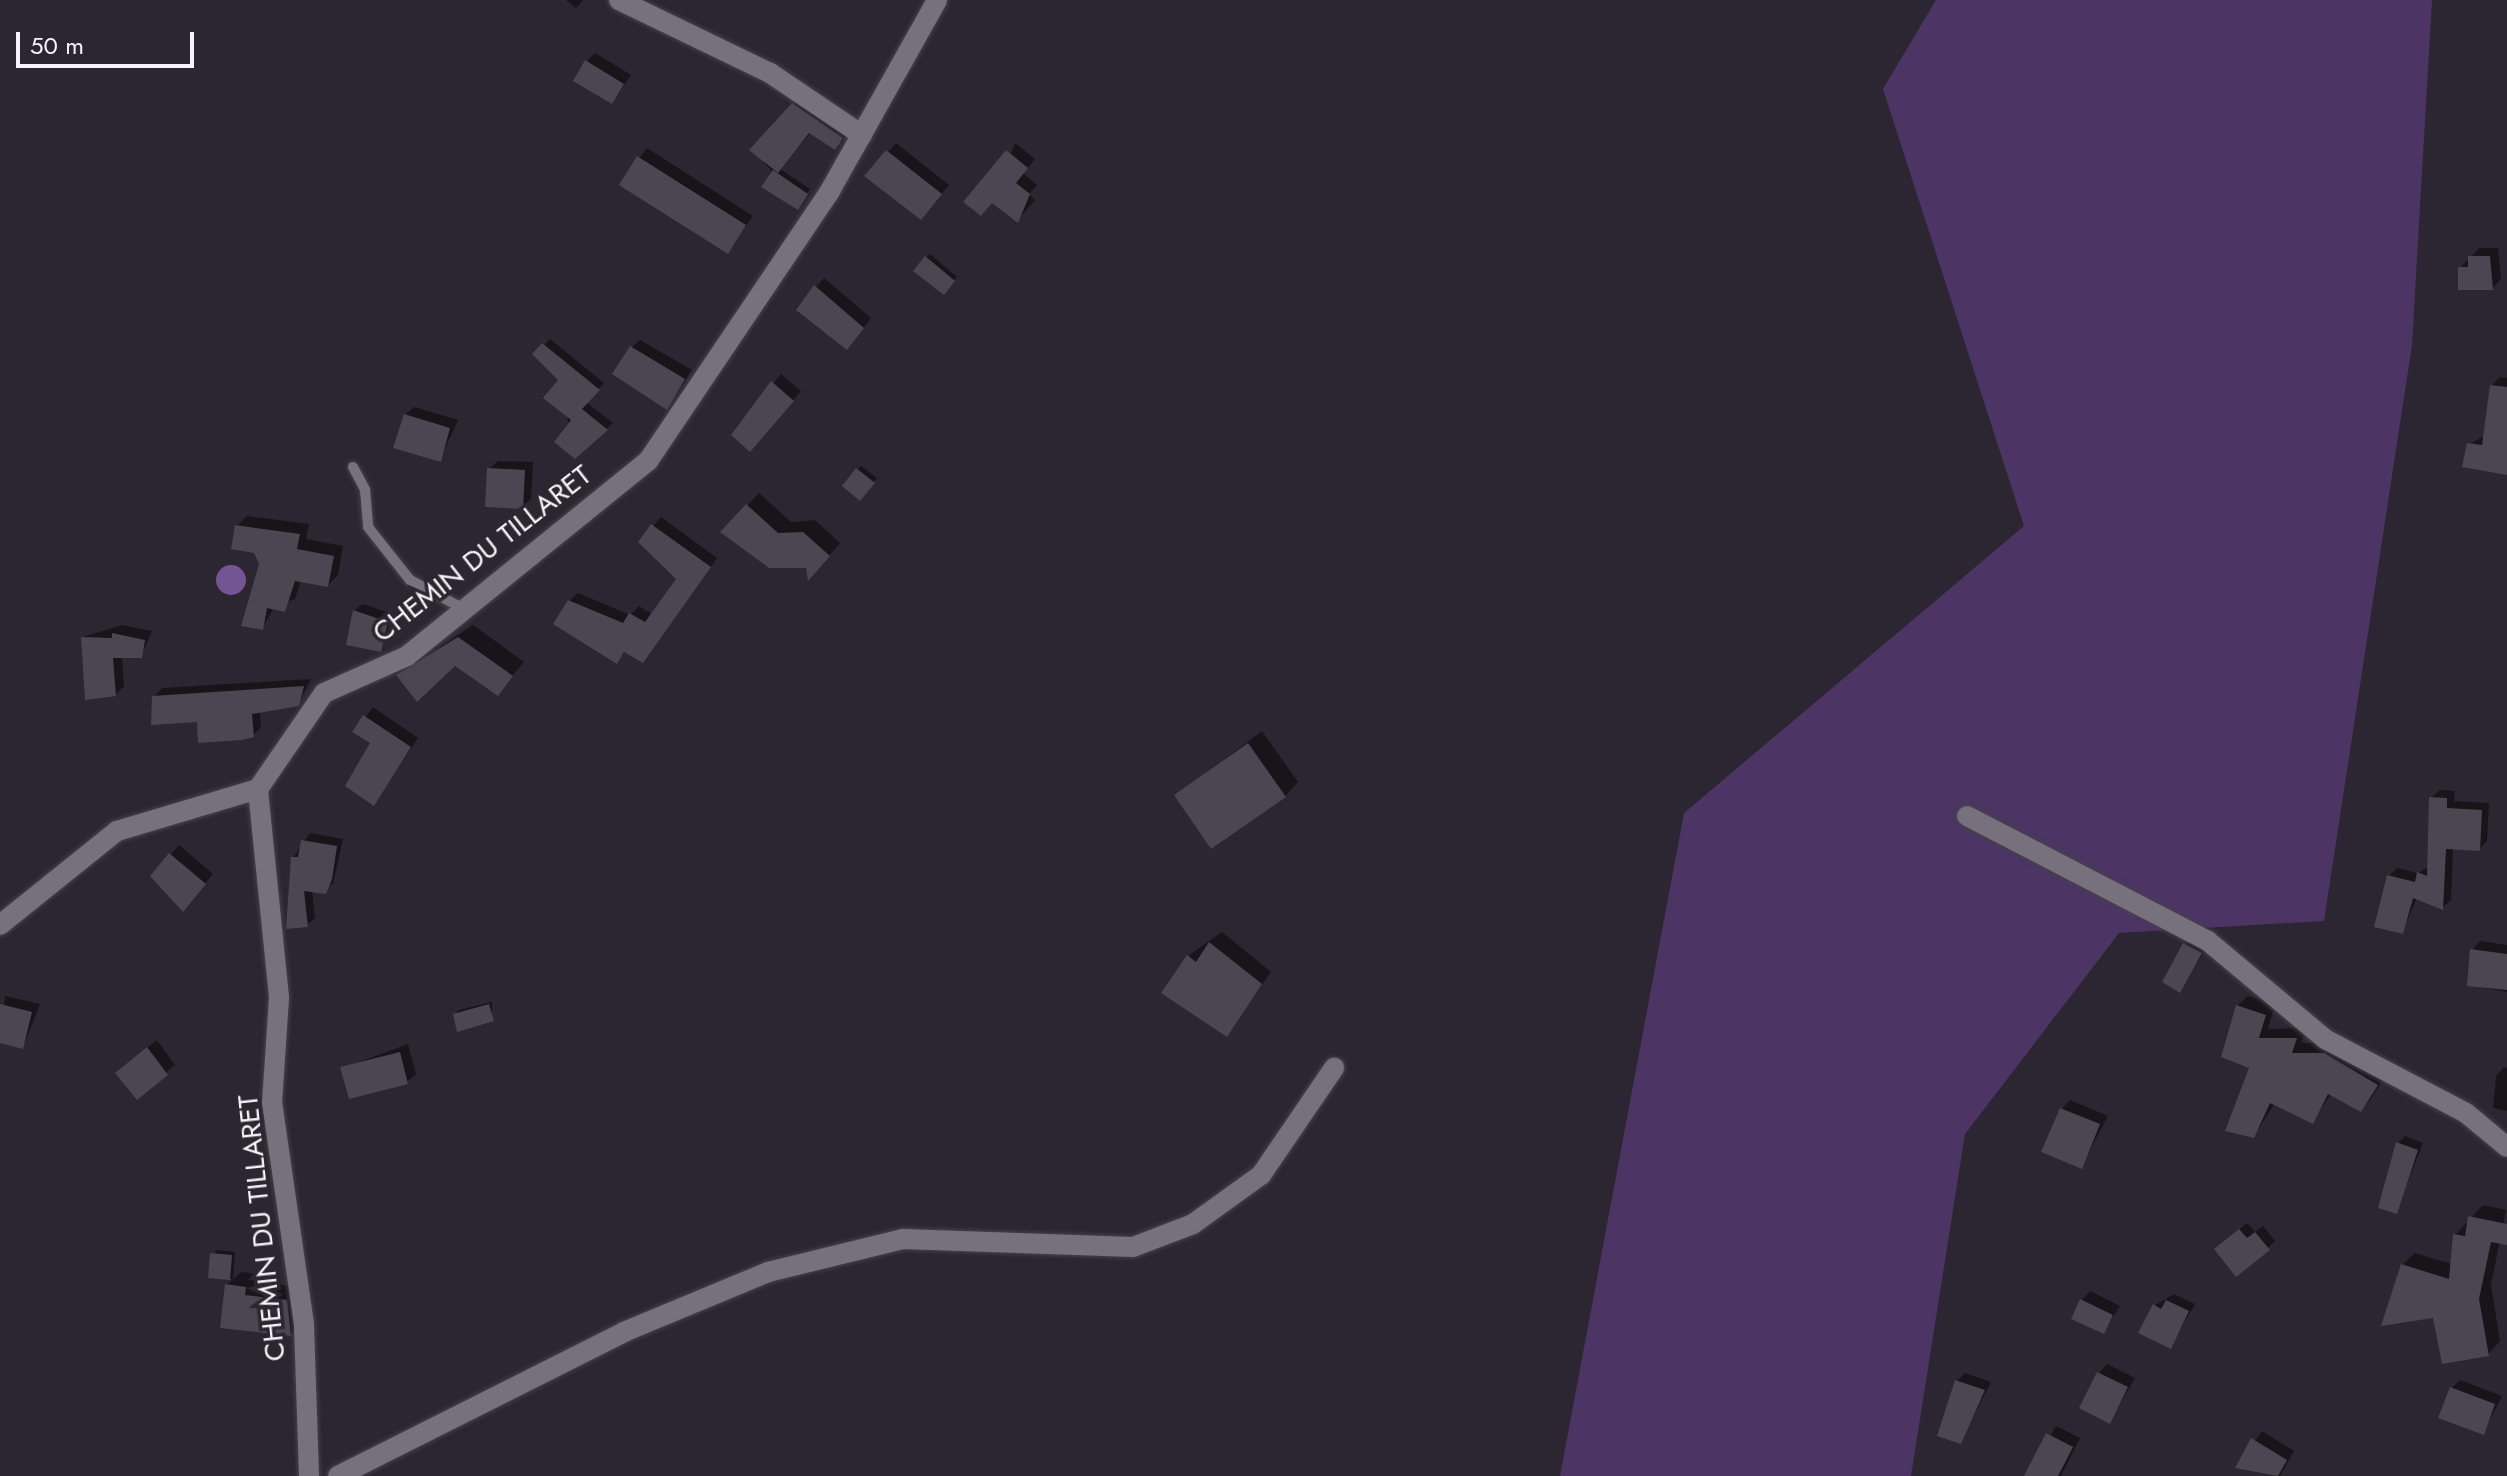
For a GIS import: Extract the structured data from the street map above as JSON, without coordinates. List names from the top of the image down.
{
  "streets": {
    "street": ["CHEMIN DU TILLARET"]
  },
  "scale_bar": "50 m"
}
